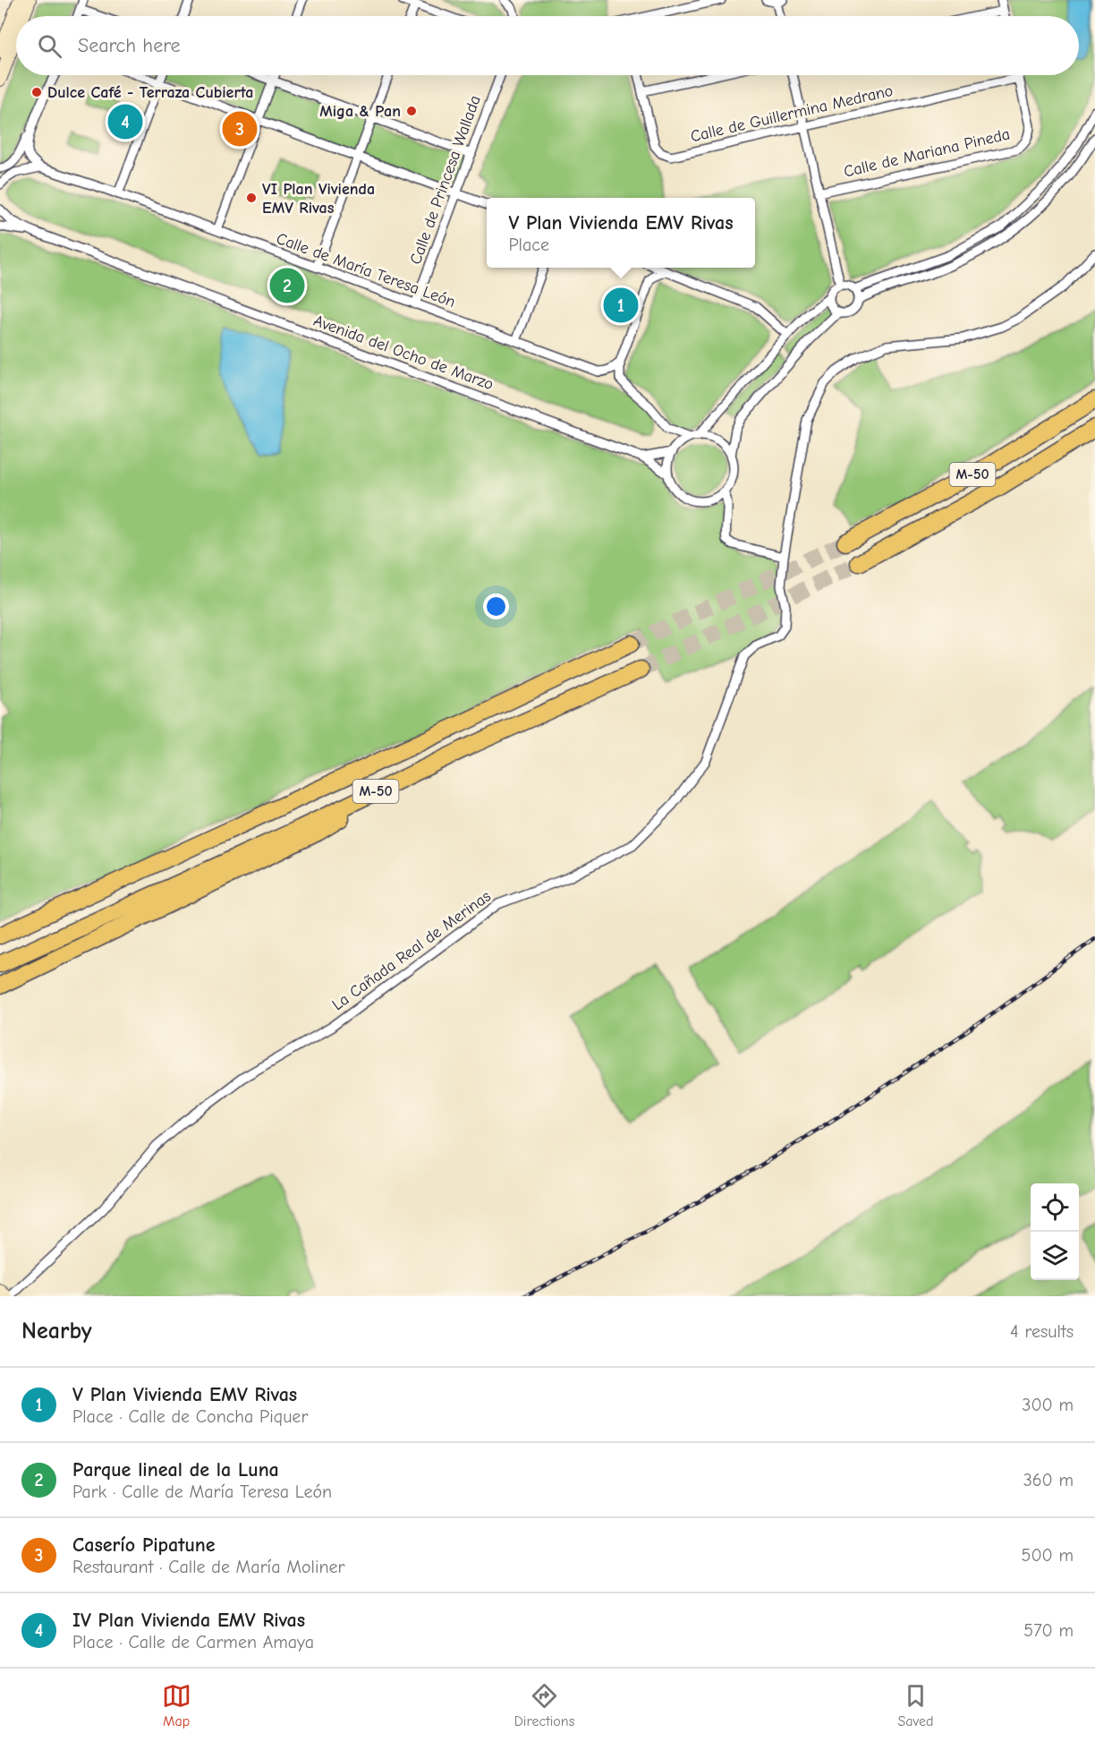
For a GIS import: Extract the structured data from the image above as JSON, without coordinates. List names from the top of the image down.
{
  "streets": {
    "highway": ["M-50"],
    "street": [
      "Calle de Guillermina Medrano",
      "Calle de Mariana Pineda",
      "Calle de Princesa Wallada",
      "Calle de María Teresa León",
      "Avenida del Ocho de Marzo",
      "La Cañada Real de Merinas"
    ]
  },
  "crossings": [
    ["Calle de Guillermina Medrano", "Calle de Mariana Pineda"],
    ["Calle de Princesa Wallada", "Calle de María Teresa León"]
  ],
  "places": ["Dulce Café - Terraza Cubierta", "Miga & Pan", "VI Plan Vivienda EMV Rivas"],
  "page": {
    "search": "Search here",
    "pins": [
      "4",
      "3",
      "2",
      "1"
    ],
    "popup": ["V Plan Vivienda EMV Rivas", "Place"],
    "heading": ["Nearby", "4 results"],
    "list": [
      {
        "mark": "1",
        "name": "V Plan Vivienda EMV Rivas",
        "note": "Place · Calle de Concha Piquer",
        "value": "300 m"
      },
      {
        "mark": "2",
        "name": "Parque lineal de la Luna",
        "note": "Park · Calle de María Teresa León",
        "value": "360 m"
      },
      {
        "mark": "3",
        "name": "Caserío Pipatune",
        "note": "Restaurant · Calle de María Moliner",
        "value": "500 m"
      },
      {
        "mark": "4",
        "name": "IV Plan Vivienda EMV Rivas",
        "note": "Place · Calle de Carmen Amaya",
        "value": "570 m"
      }
    ],
    "nav": ["Map", "Directions", "Saved"]
  }
}
